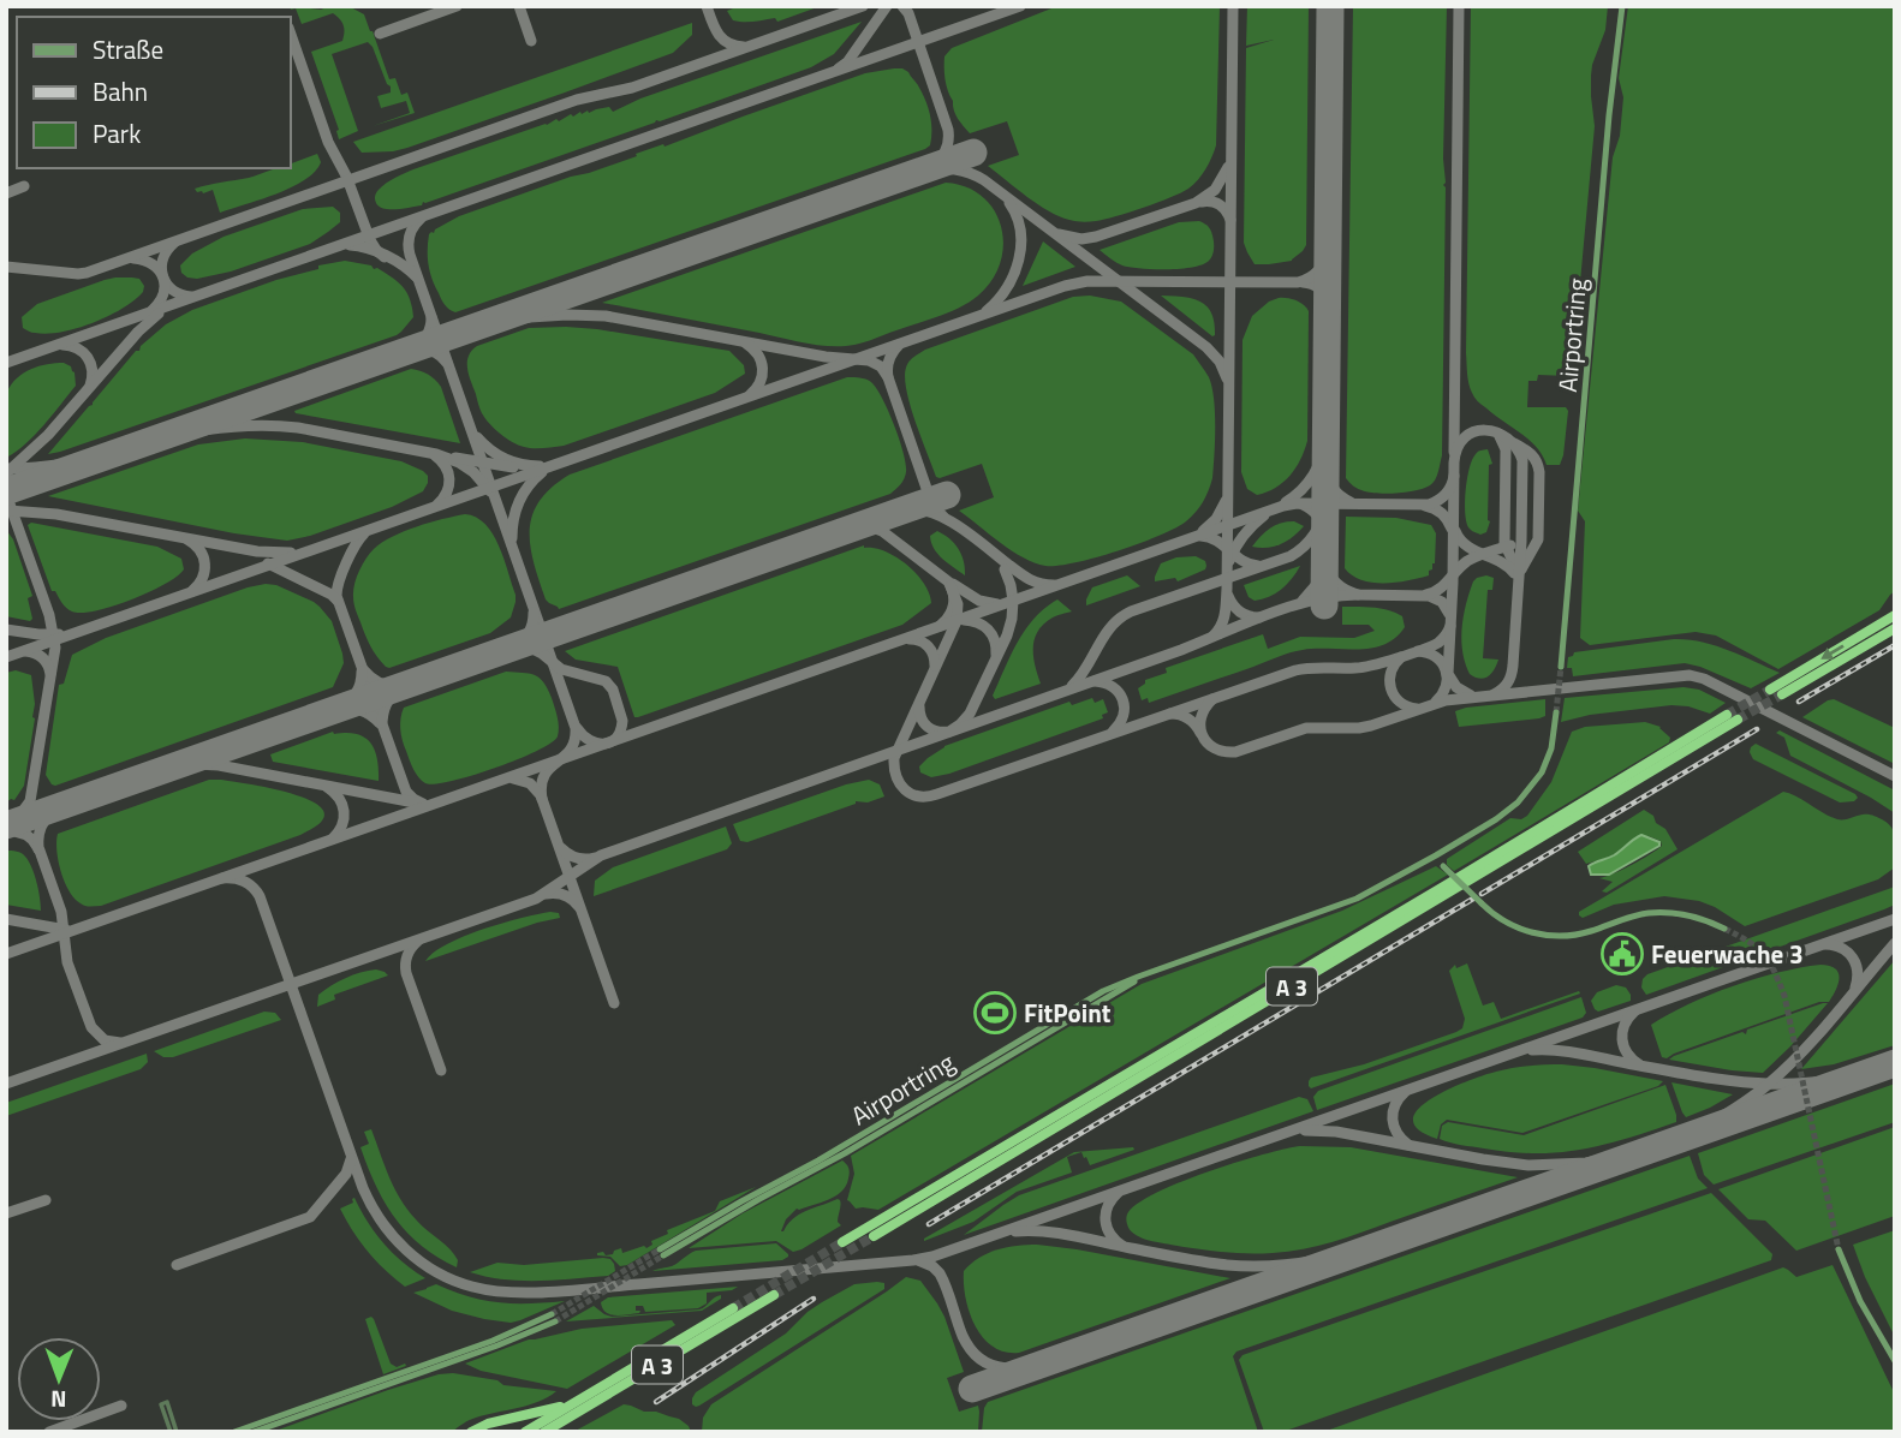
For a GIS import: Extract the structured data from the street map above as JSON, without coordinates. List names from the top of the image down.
{
  "streets": {
    "highway": ["A 3"],
    "street": ["Airportring"]
  },
  "places": {
    "public building": ["Feuerwache 3"],
    "sports": ["FitPoint"]
  },
  "legend": ["Straße", "Bahn", "Park"],
  "north": "bottom"
}
